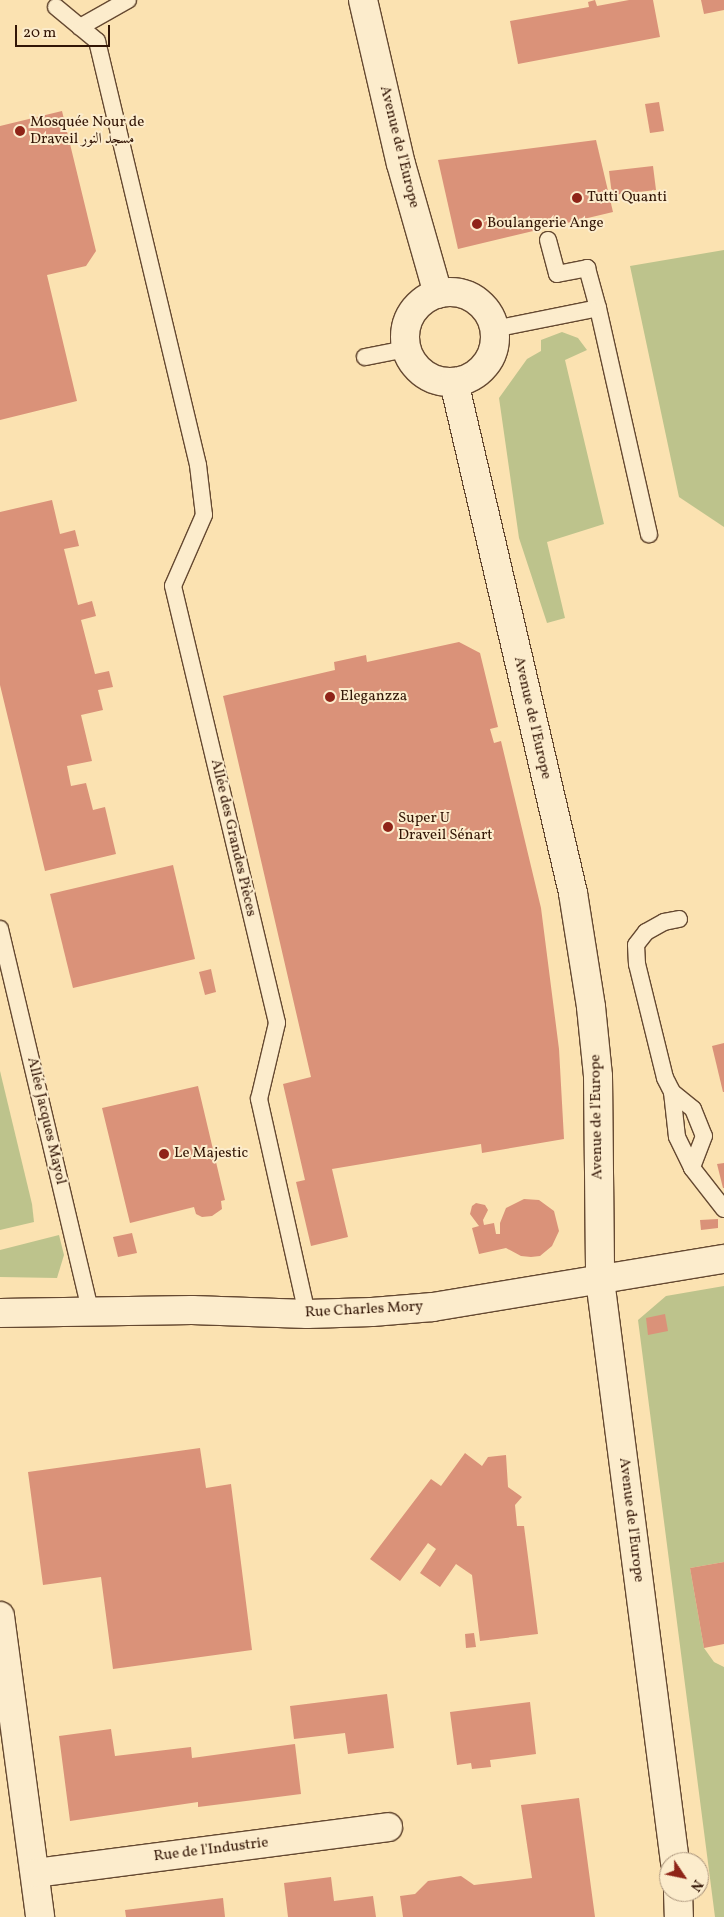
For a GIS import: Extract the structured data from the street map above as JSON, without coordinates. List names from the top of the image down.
{
  "streets": {
    "main road": ["Avenue de l'Europe", "Rue Charles Mory", "Rue de l'Industrie"],
    "lane": ["Allée des Grandes Pièces", "Allée Jacques Mayol"]
  },
  "crossings": [
    ["Avenue de l'Europe", "Rue Charles Mory"],
    ["Allée des Grandes Pièces", "Rue Charles Mory"],
    ["Allée Jacques Mayol", "Rue Charles Mory"]
  ],
  "places": [
    "Mosquée Nour de Draveil مسجد النور",
    "Tutti Quanti",
    "Boulangerie Ange",
    "Eleganzza",
    "Super U Draveil Sénart",
    "Le Majestic"
  ],
  "scale_bar": "20 m",
  "north": "bottom right"
}
